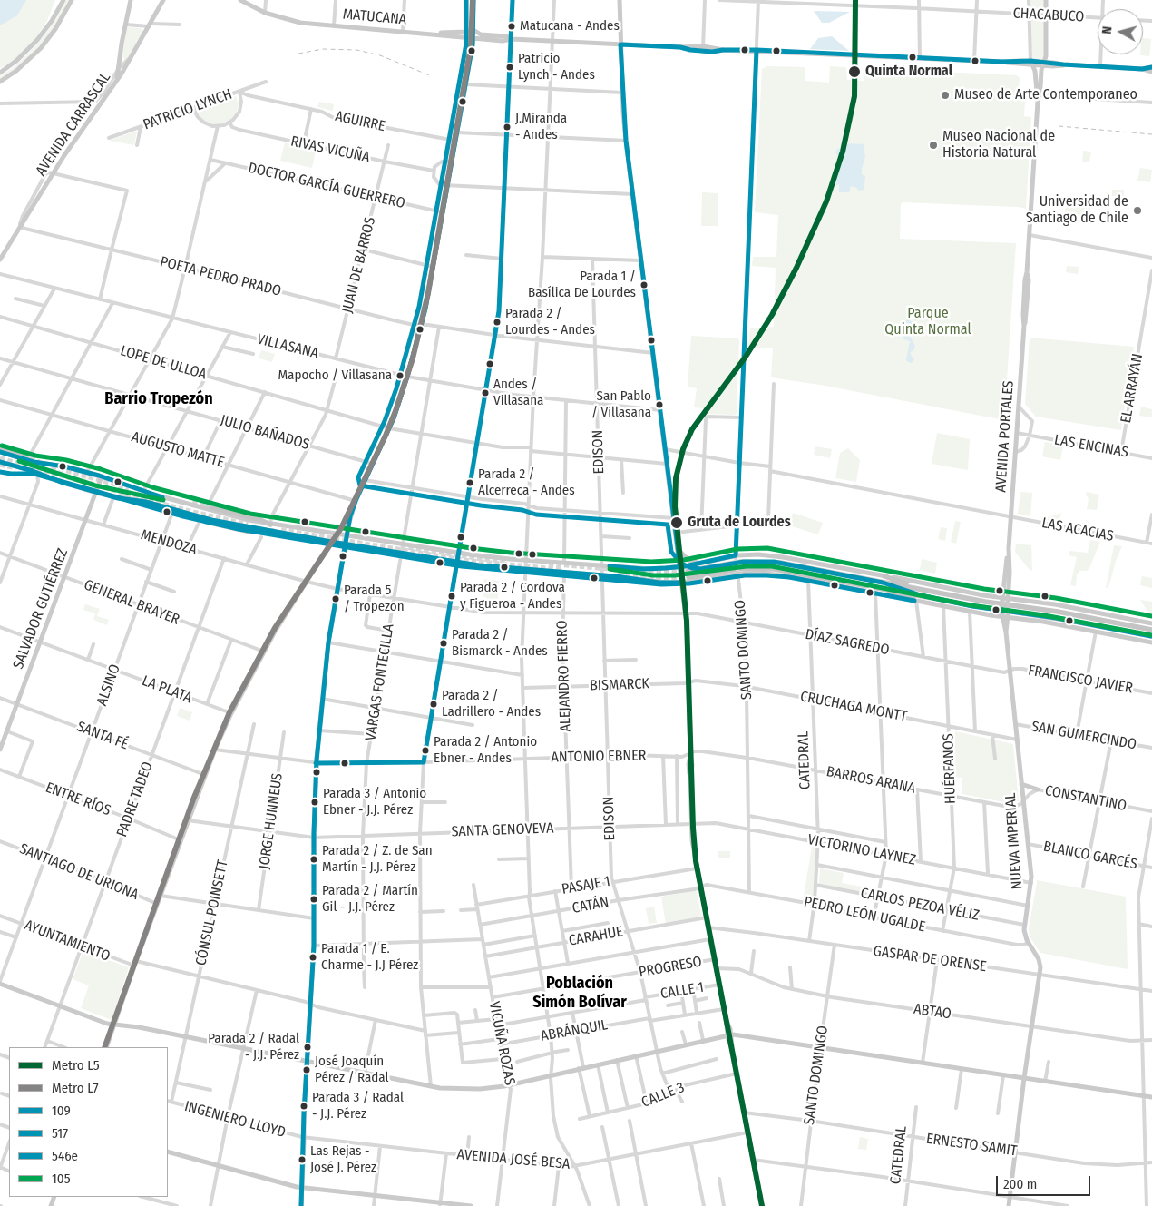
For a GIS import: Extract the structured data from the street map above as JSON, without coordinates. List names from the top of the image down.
{
  "streets": {
    "main road": [
      "MATUCANA",
      "AVENIDA CARRASCAL",
      "AVENIDA PORTALES",
      "SALVADOR GUTIÉRREZ",
      "NUEVA IMPERIAL"
    ],
    "street": [
      "CHACABUCO",
      "PATRICIO LYNCH",
      "AGUIRRE",
      "RIVAS VICUÑA",
      "DOCTOR GARCÍA GUERRERO",
      "JUAN DE BARROS",
      "POETA PEDRO PRADO",
      "VILLASANA",
      "LOPE DE ULLOA",
      "EL ARRAYÁN",
      "JULIO BAÑADOS",
      "LAS ENCINAS",
      "AUGUSTO MATTE",
      "EDISON",
      "LAS ACACIAS",
      "MENDOZA",
      "GENERAL BRAYER",
      "DÍAZ SAGREDO",
      "SANTO DOMINGO",
      "ALEJANDRO FIERRO",
      "FRANCISCO JAVIER",
      "VARGAS FONTECILLA",
      "ALSINO",
      "BISMARCK",
      "LA PLATA",
      "CRUCHAGA MONTT",
      "SANTA FÉ",
      "SAN GUMERCINDO",
      "ANTONIO EBNER",
      "CATEDRAL",
      "HUÉRFANOS",
      "BARROS ARANA",
      "CONSTANTINO",
      "ENTRE RÍOS",
      "PADRE TADEO",
      "JORGE HUNNEUS",
      "SANTA GENOVEVA",
      "VICTORINO LAYNEZ",
      "BLANCO GARCÉS",
      "SANTIAGO DE URIONA",
      "PASAJE 1",
      "CARLOS PEZOA VÉLIZ",
      "CATÁN",
      "CÓNSUL POINSETT",
      "PEDRO LEÓN UGALDE",
      "CARAHUE",
      "AYUNTAMIENTO",
      "GASPAR DE ORENSE",
      "PROGRESO",
      "CALLE 1",
      "ABTAO",
      "ABRÁNQUIL",
      "VICUÑA ROZAS",
      "CALLE 3",
      "INGENIERO LLOYD",
      "ERNESTO SAMIT",
      "AVENIDA JOSÉ BESA"
    ]
  },
  "crossings": [
    ["CHACABUCO", "AVENIDA PORTALES"],
    ["CHACABUCO", "SANTO DOMINGO"],
    ["MATUCANA", "AVENIDA PORTALES"],
    ["MATUCANA", "SANTO DOMINGO"],
    ["PATRICIO LYNCH", "AGUIRRE"],
    ["AVENIDA CARRASCAL", "POETA PEDRO PRADO"],
    ["RIVAS VICUÑA", "JUAN DE BARROS"],
    ["DOCTOR GARCÍA GUERRERO", "JUAN DE BARROS"],
    ["JUAN DE BARROS", "POETA PEDRO PRADO"],
    ["JUAN DE BARROS", "VILLASANA"],
    ["POETA PEDRO PRADO", "EDISON"],
    ["POETA PEDRO PRADO", "VARGAS FONTECILLA"],
    ["VILLASANA", "EDISON"],
    ["VILLASANA", "VARGAS FONTECILLA"],
    ["LOPE DE ULLOA", "EDISON"],
    ["LOPE DE ULLOA", "VARGAS FONTECILLA"],
    ["EL ARRAYÁN", "LAS ENCINAS"],
    ["AVENIDA PORTALES", "LAS ENCINAS"],
    ["AVENIDA PORTALES", "LAS ACACIAS"],
    ["AVENIDA PORTALES", "NUEVA IMPERIAL"],
    ["EDISON", "DÍAZ SAGREDO"],
    ["EDISON", "BISMARCK"],
    ["EDISON", "ANTONIO EBNER"],
    ["EDISON", "SANTA GENOVEVA"],
    ["EDISON", "PASAJE 1"],
    ["EDISON", "CATÁN"],
    ["EDISON", "CARAHUE"],
    ["EDISON", "PROGRESO"],
    ["EDISON", "CALLE 1"],
    ["EDISON", "ABRÁNQUIL"],
    ["EDISON", "CALLE 3"],
    ["LAS ACACIAS", "SANTO DOMINGO"],
    ["MENDOZA", "SALVADOR GUTIÉRREZ"],
    ["MENDOZA", "DÍAZ SAGREDO"],
    ["MENDOZA", "VARGAS FONTECILLA"],
    ["MENDOZA", "ALSINO"],
    ["MENDOZA", "PADRE TADEO"],
    ["GENERAL BRAYER", "SALVADOR GUTIÉRREZ"],
    ["GENERAL BRAYER", "ALSINO"],
    ["GENERAL BRAYER", "PADRE TADEO"],
    ["SALVADOR GUTIÉRREZ", "LA PLATA"],
    ["SALVADOR GUTIÉRREZ", "SANTA FÉ"],
    ["DÍAZ SAGREDO", "SANTO DOMINGO"],
    ["DÍAZ SAGREDO", "ALEJANDRO FIERRO"],
    ["DÍAZ SAGREDO", "FRANCISCO JAVIER"],
    ["DÍAZ SAGREDO", "CATEDRAL"],
    ["DÍAZ SAGREDO", "HUÉRFANOS"],
    ["DÍAZ SAGREDO", "NUEVA IMPERIAL"],
    ["SANTO DOMINGO", "CRUCHAGA MONTT"],
    ["SANTO DOMINGO", "BARROS ARANA"],
    ["SANTO DOMINGO", "VICTORINO LAYNEZ"],
    ["SANTO DOMINGO", "PEDRO LEÓN UGALDE"],
    ["SANTO DOMINGO", "GASPAR DE ORENSE"],
    ["SANTO DOMINGO", "ABTAO"],
    ["SANTO DOMINGO", "ERNESTO SAMIT"],
    ["ALEJANDRO FIERRO", "BISMARCK"],
    ["ALEJANDRO FIERRO", "ANTONIO EBNER"],
    ["ALEJANDRO FIERRO", "SANTA GENOVEVA"],
    ["ALEJANDRO FIERRO", "PASAJE 1"],
    ["FRANCISCO JAVIER", "NUEVA IMPERIAL"],
    ["VARGAS FONTECILLA", "ANTONIO EBNER"],
    ["VARGAS FONTECILLA", "SANTA GENOVEVA"],
    ["ALSINO", "LA PLATA"],
    ["ALSINO", "SANTA FÉ"],
    ["ALSINO", "ENTRE RÍOS"],
    ["ALSINO", "SANTIAGO DE URIONA"],
    ["ALSINO", "AYUNTAMIENTO"],
    ["BISMARCK", "CRUCHAGA MONTT"],
    ["LA PLATA", "PADRE TADEO"],
    ["CRUCHAGA MONTT", "CATEDRAL"],
    ["CRUCHAGA MONTT", "HUÉRFANOS"],
    ["CRUCHAGA MONTT", "NUEVA IMPERIAL"],
    ["SANTA FÉ", "PADRE TADEO"],
    ["SAN GUMERCINDO", "NUEVA IMPERIAL"],
    ["ANTONIO EBNER", "BARROS ARANA"],
    ["ANTONIO EBNER", "JORGE HUNNEUS"],
    ["ANTONIO EBNER", "CÓNSUL POINSETT"],
    ["CATEDRAL", "BARROS ARANA"],
    ["CATEDRAL", "VICTORINO LAYNEZ"],
    ["CATEDRAL", "CARLOS PEZOA VÉLIZ"],
    ["CATEDRAL", "PEDRO LEÓN UGALDE"],
    ["CATEDRAL", "GASPAR DE ORENSE"],
    ["CATEDRAL", "ERNESTO SAMIT"],
    ["HUÉRFANOS", "BARROS ARANA"],
    ["HUÉRFANOS", "VICTORINO LAYNEZ"],
    ["HUÉRFANOS", "CARLOS PEZOA VÉLIZ"],
    ["HUÉRFANOS", "PEDRO LEÓN UGALDE"],
    ["BARROS ARANA", "CONSTANTINO"],
    ["BARROS ARANA", "NUEVA IMPERIAL"],
    ["CONSTANTINO", "NUEVA IMPERIAL"],
    ["ENTRE RÍOS", "PADRE TADEO"],
    ["PADRE TADEO", "SANTIAGO DE URIONA"],
    ["PADRE TADEO", "AYUNTAMIENTO"],
    ["JORGE HUNNEUS", "SANTA GENOVEVA"],
    ["SANTA GENOVEVA", "VICTORINO LAYNEZ"],
    ["SANTA GENOVEVA", "CÓNSUL POINSETT"],
    ["NUEVA IMPERIAL", "VICTORINO LAYNEZ"],
    ["NUEVA IMPERIAL", "BLANCO GARCÉS"],
    ["NUEVA IMPERIAL", "CARLOS PEZOA VÉLIZ"],
    ["NUEVA IMPERIAL", "PEDRO LEÓN UGALDE"],
    ["NUEVA IMPERIAL", "GASPAR DE ORENSE"],
    ["NUEVA IMPERIAL", "ABTAO"],
    ["NUEVA IMPERIAL", "ERNESTO SAMIT"],
    ["PASAJE 1", "VICUÑA ROZAS"],
    ["CATÁN", "PEDRO LEÓN UGALDE"],
    ["CATÁN", "VICUÑA ROZAS"],
    ["CÓNSUL POINSETT", "AYUNTAMIENTO"],
    ["CÓNSUL POINSETT", "INGENIERO LLOYD"],
    ["CARAHUE", "VICUÑA ROZAS"],
    ["PROGRESO", "VICUÑA ROZAS"],
    ["CALLE 1", "VICUÑA ROZAS"],
    ["ABRÁNQUIL", "VICUÑA ROZAS"],
    ["VICUÑA ROZAS", "AVENIDA JOSÉ BESA"],
    ["INGENIERO LLOYD", "AVENIDA JOSÉ BESA"]
  ],
  "districts": ["Barrio Tropezón", "Población Simón Bolívar"],
  "parks": ["Parque Quinta Normal"],
  "places": [
    "Matucana - Andes",
    "Patricio Lynch - Andes",
    "Quinta Normal",
    "Museo de Arte Contemporaneo",
    "J.Miranda - Andes",
    "Museo Nacional de Historia Natural",
    "Universidad de Santiago de Chile",
    "Parada 1 / Basílica De Lourdes",
    "Parada 2 / Lourdes - Andes",
    "Mapocho / Villasana",
    "Andes / Villasana",
    "San Pablo / Villasana",
    "Parada 2 / Alcerreca - Andes",
    "Gruta de Lourdes",
    "Parada 2 / Cordova y Figueroa - Andes",
    "Parada 5 / Tropezon",
    "Parada 2 / Bismarck - Andes",
    "Parada 2 / Ladrillero - Andes",
    "Parada 2 / Antonio Ebner - Andes",
    "Parada 3 / Antonio Ebner - J.J. Pérez",
    "Parada 2 / Z. de San Martín - J.J. Pérez",
    "Parada 2 / Martín Gil - J.J. Pérez",
    "Parada 1 / E. Charme - J.J Pérez",
    "Parada 2 / Radal - J.J. Pérez",
    "José Joaquín Pérez / Radal",
    "Parada 3 / Radal - J.J. Pérez",
    "Las Rejas - José J. Pérez"
  ],
  "lines": [
    "metro line L5",
    "metro line L7",
    "transit line 517",
    "transit line 546e",
    "transit line 109",
    "transit line 105"
  ],
  "legend": [
    "Metro L5",
    "Metro L7",
    "109",
    "517",
    "546e",
    "105"
  ],
  "scale_bar": "200 m",
  "north": "left"
}
